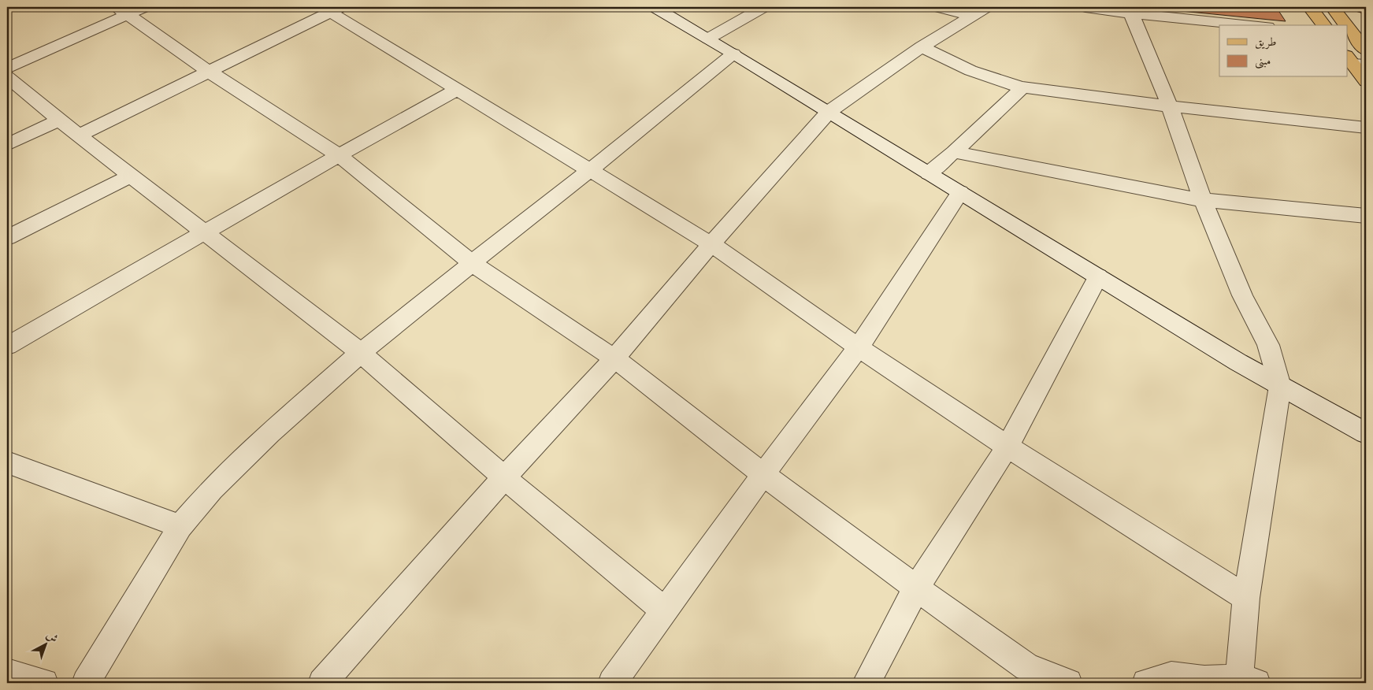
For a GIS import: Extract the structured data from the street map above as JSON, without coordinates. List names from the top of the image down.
{
  "legend": ["طريق", "مبنى"],
  "north": "top right"
}
